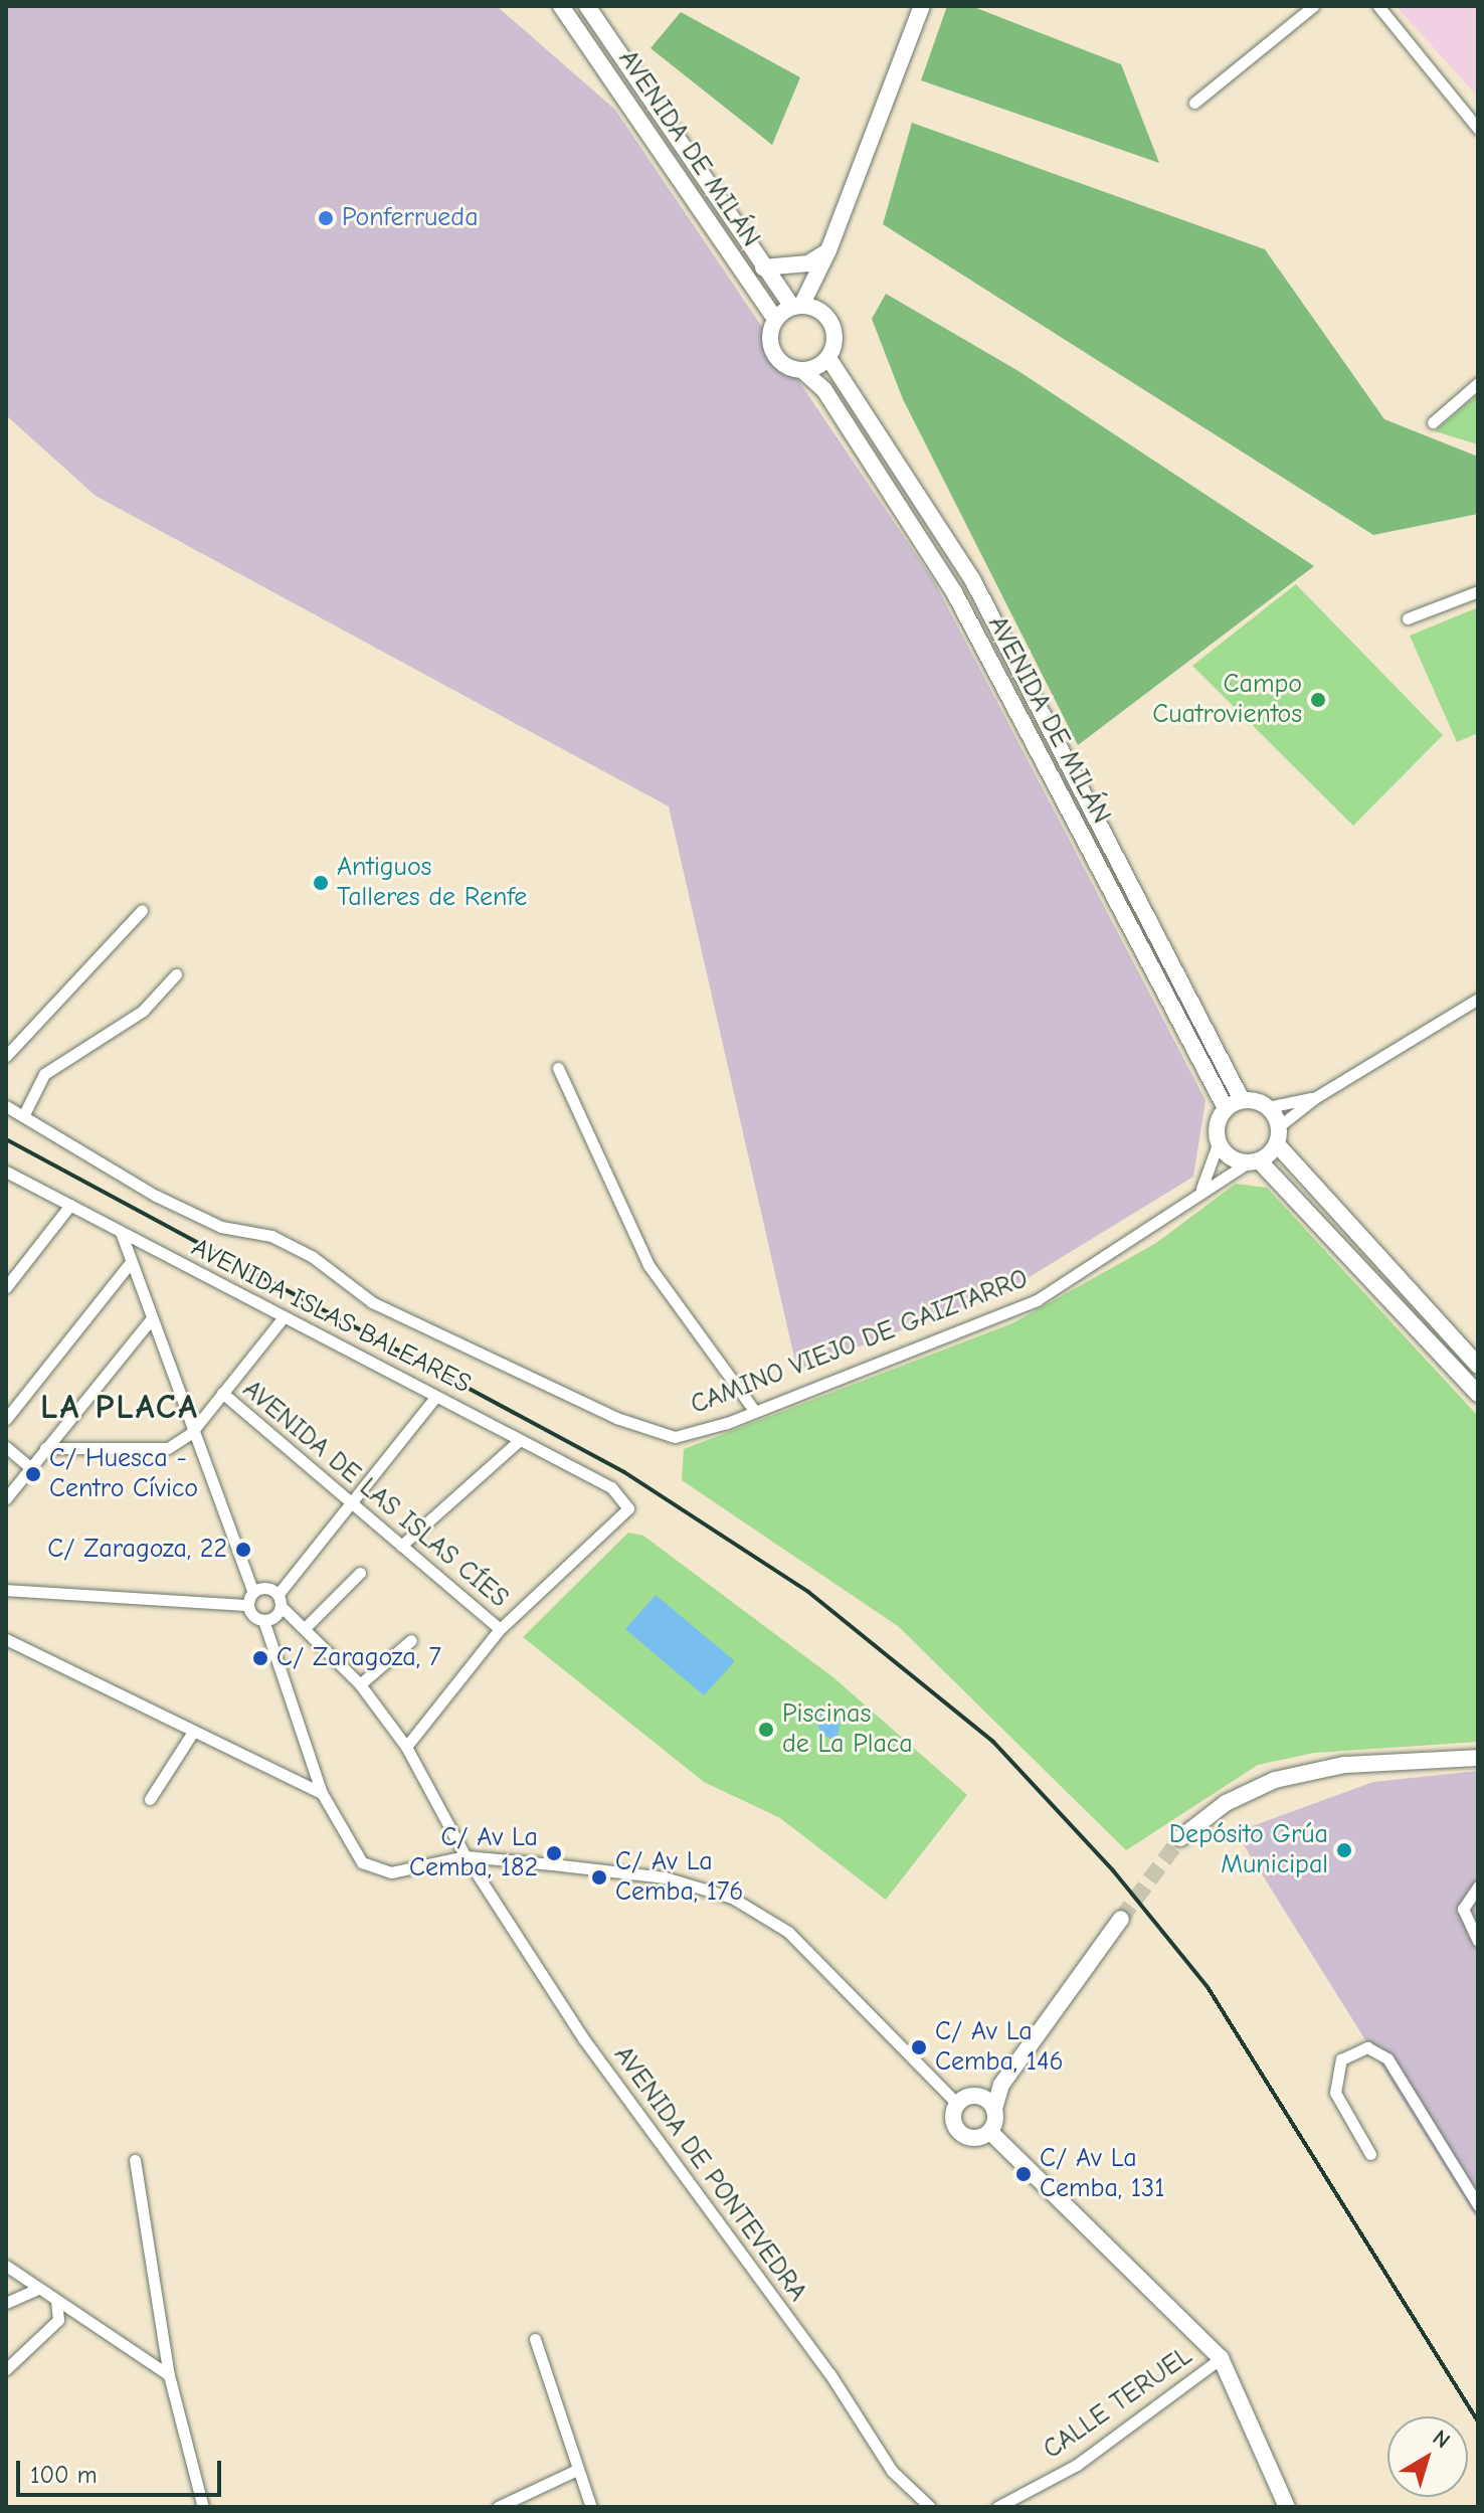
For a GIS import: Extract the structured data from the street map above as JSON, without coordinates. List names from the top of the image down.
{
  "streets": {
    "street": [
      "AVENIDA DE MILÁN",
      "AVENIDA ISLAS BALEARES",
      "CAMINO VIEJO DE GAIZTARRO",
      "AVENIDA DE LAS ISLAS CÍES",
      "AVENIDA DE PONTEVEDRA",
      "CALLE TERUEL"
    ]
  },
  "crossings": [
    ["AVENIDA DE MILÁN", "CAMINO VIEJO DE GAIZTARRO"],
    ["AVENIDA ISLAS BALEARES", "AVENIDA DE LAS ISLAS CÍES"]
  ],
  "districts": ["LA PLACA"],
  "places": [
    "Ponferrueda",
    "Campo Cuatrovientos",
    "Antiguos Talleres de Renfe",
    "C/ Huesca - Centro Cívico",
    "C/ Zaragoza, 22",
    "C/ Zaragoza, 7",
    "Piscinas de La Placa",
    "Depósito Grúa Municipal",
    "C/ Av La Cemba, 182",
    "C/ Av La Cemba, 176",
    "C/ Av La Cemba, 146",
    "C/ Av La Cemba, 131"
  ],
  "scale_bar": "100 m",
  "north": "top right"
}
